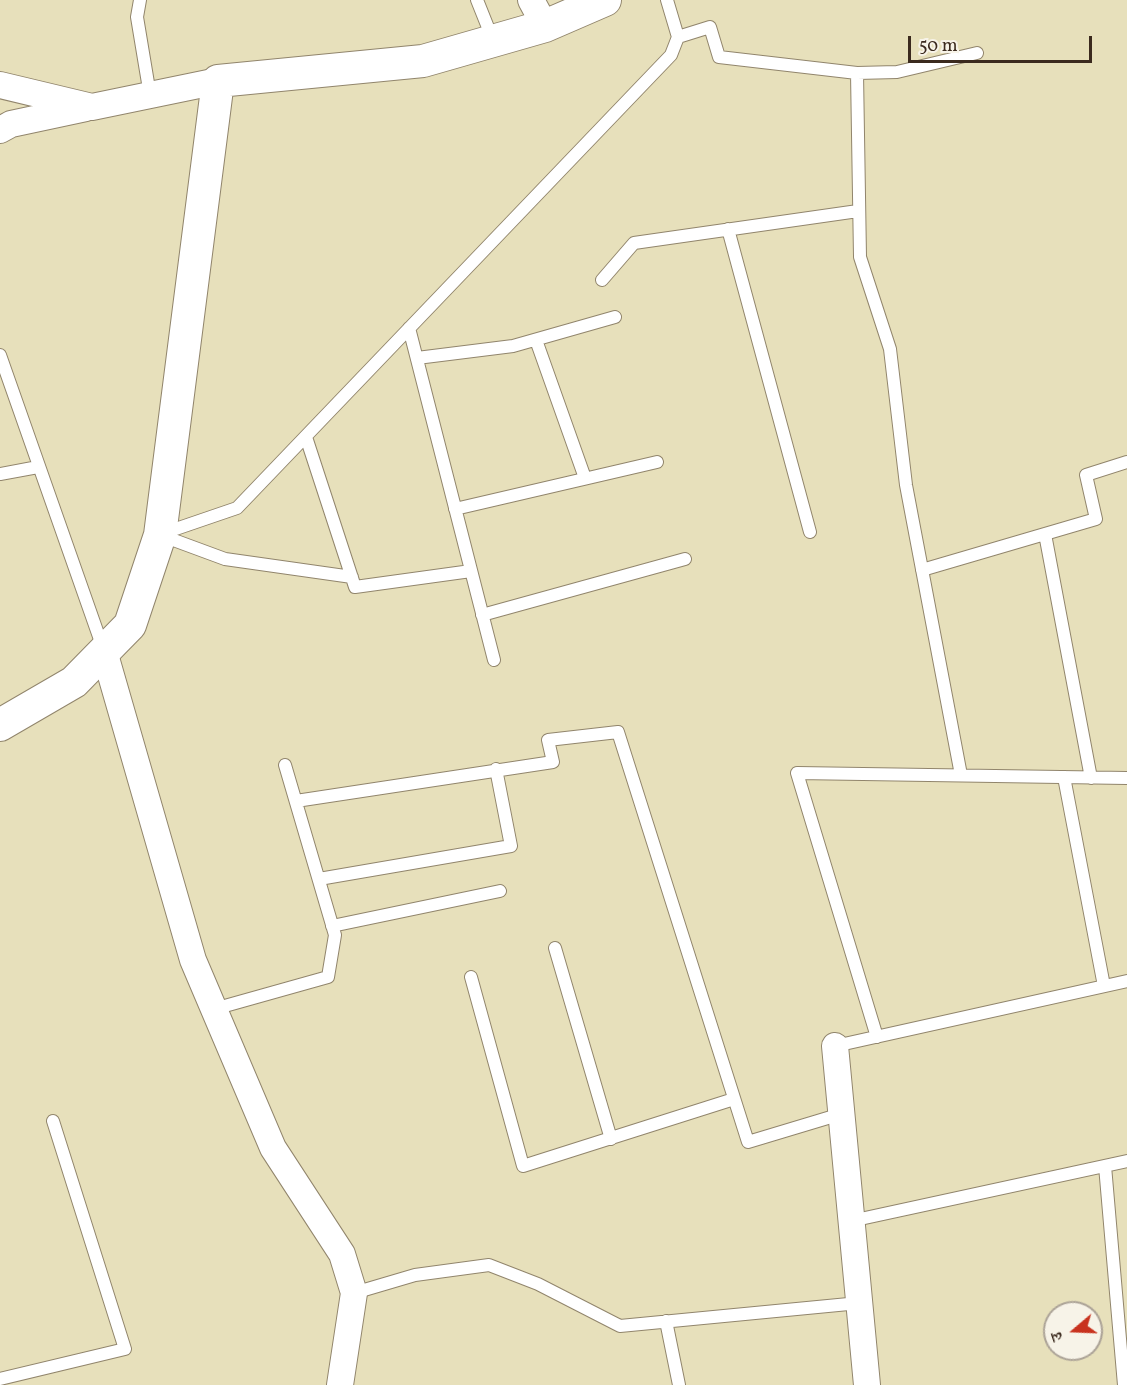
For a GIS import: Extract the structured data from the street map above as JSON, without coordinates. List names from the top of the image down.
{
  "scale_bar": "50 m",
  "north": "left"
}
